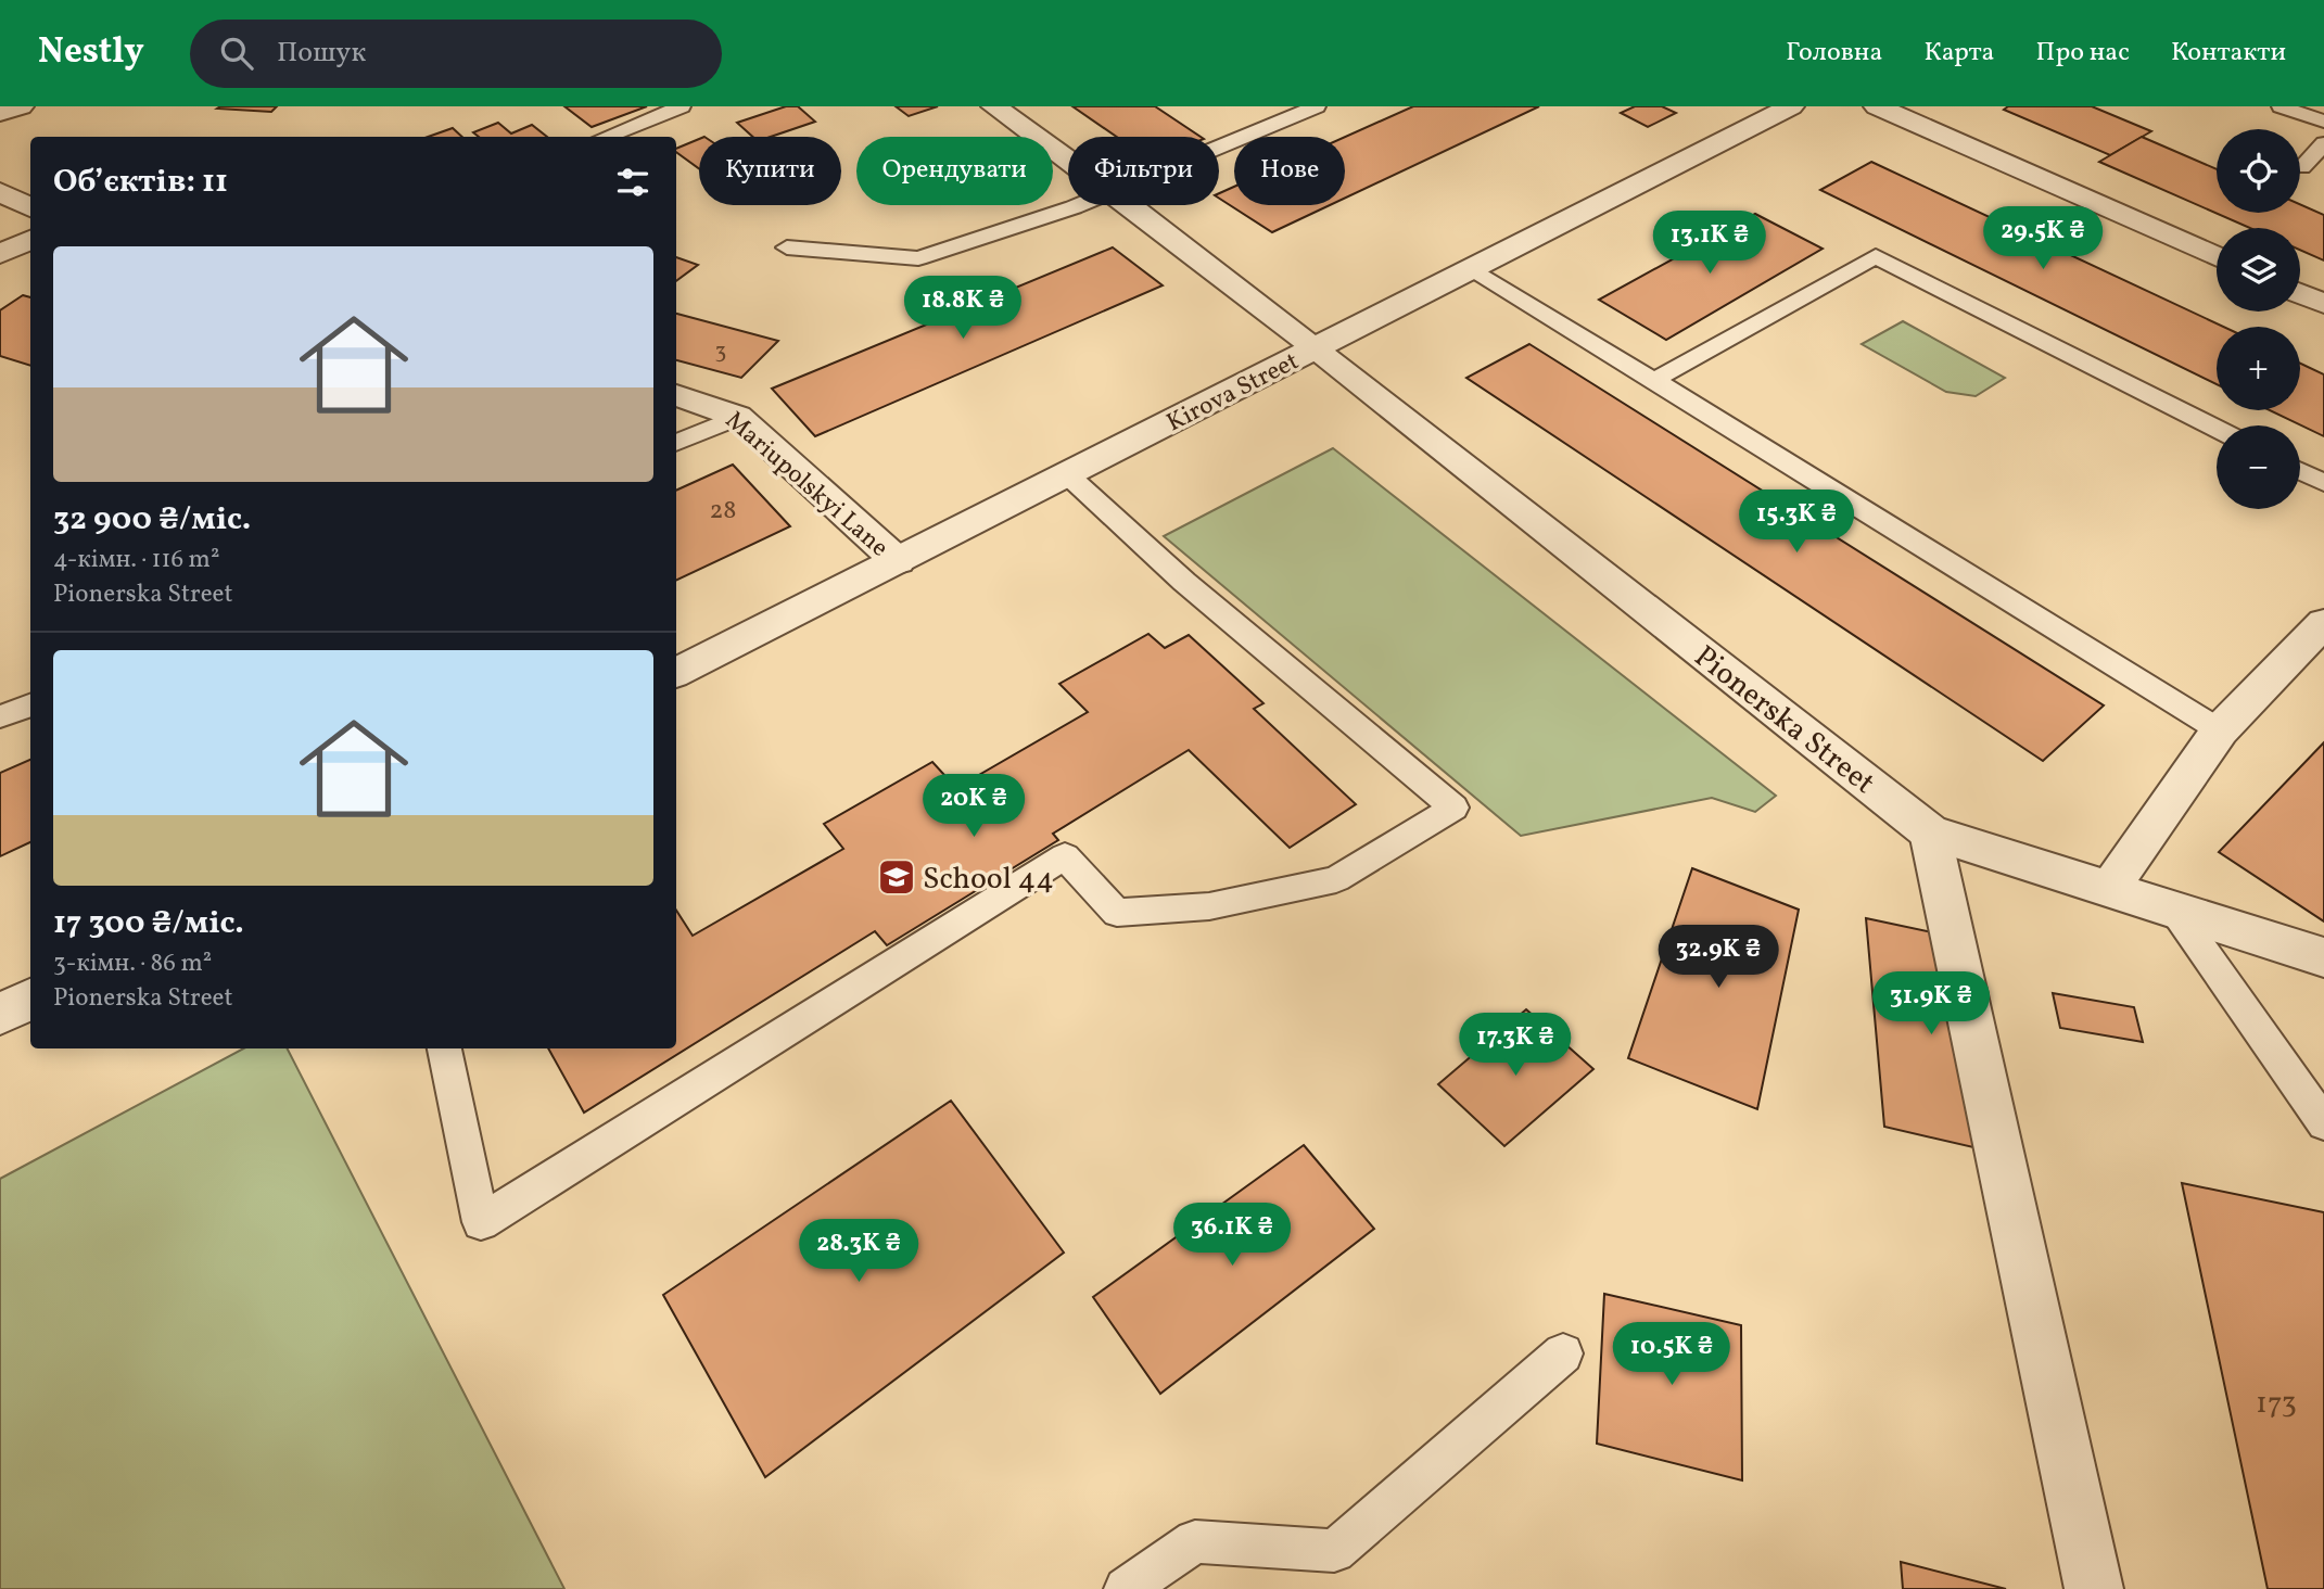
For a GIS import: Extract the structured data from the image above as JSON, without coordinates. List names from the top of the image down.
{
  "streets": {
    "street": ["Kirova Street", "Mariupolskyi Lane", "Pionerska Street"]
  },
  "crossings": [
    ["Kirova Street", "Mariupolskyi Lane"],
    ["Kirova Street", "Pionerska Street"]
  ],
  "places": {
    "school or university": ["School 44"]
  },
  "house_numbers": ["3", "28", "173"],
  "page": {
    "header": "Nestly",
    "search": "Пошук",
    "nav": [
      "Головна",
      "Карта",
      "Про нас",
      "Контакти"
    ],
    "map_buttons": ["+", "−"],
    "chip": [
      "Купити",
      "Орендувати",
      "Фільтри",
      "Нове"
    ],
    "heading": "Об’єктів: 11",
    "price": [
      "29.5K ₴",
      "13.1K ₴",
      "18.8K ₴",
      "15.3K ₴",
      "20K ₴",
      "32.9K ₴",
      "31.9K ₴",
      "17.3K ₴",
      "36.1K ₴",
      "28.3K ₴",
      "10.5K ₴"
    ],
    "list": [
      {
        "name": "32 900 ₴/міс.",
        "note": "4-кімн. · 116 m² · Pionerska Street"
      },
      {
        "name": "17 300 ₴/міс.",
        "note": "3-кімн. · 86 m² · Pionerska Street"
      }
    ]
  }
}
